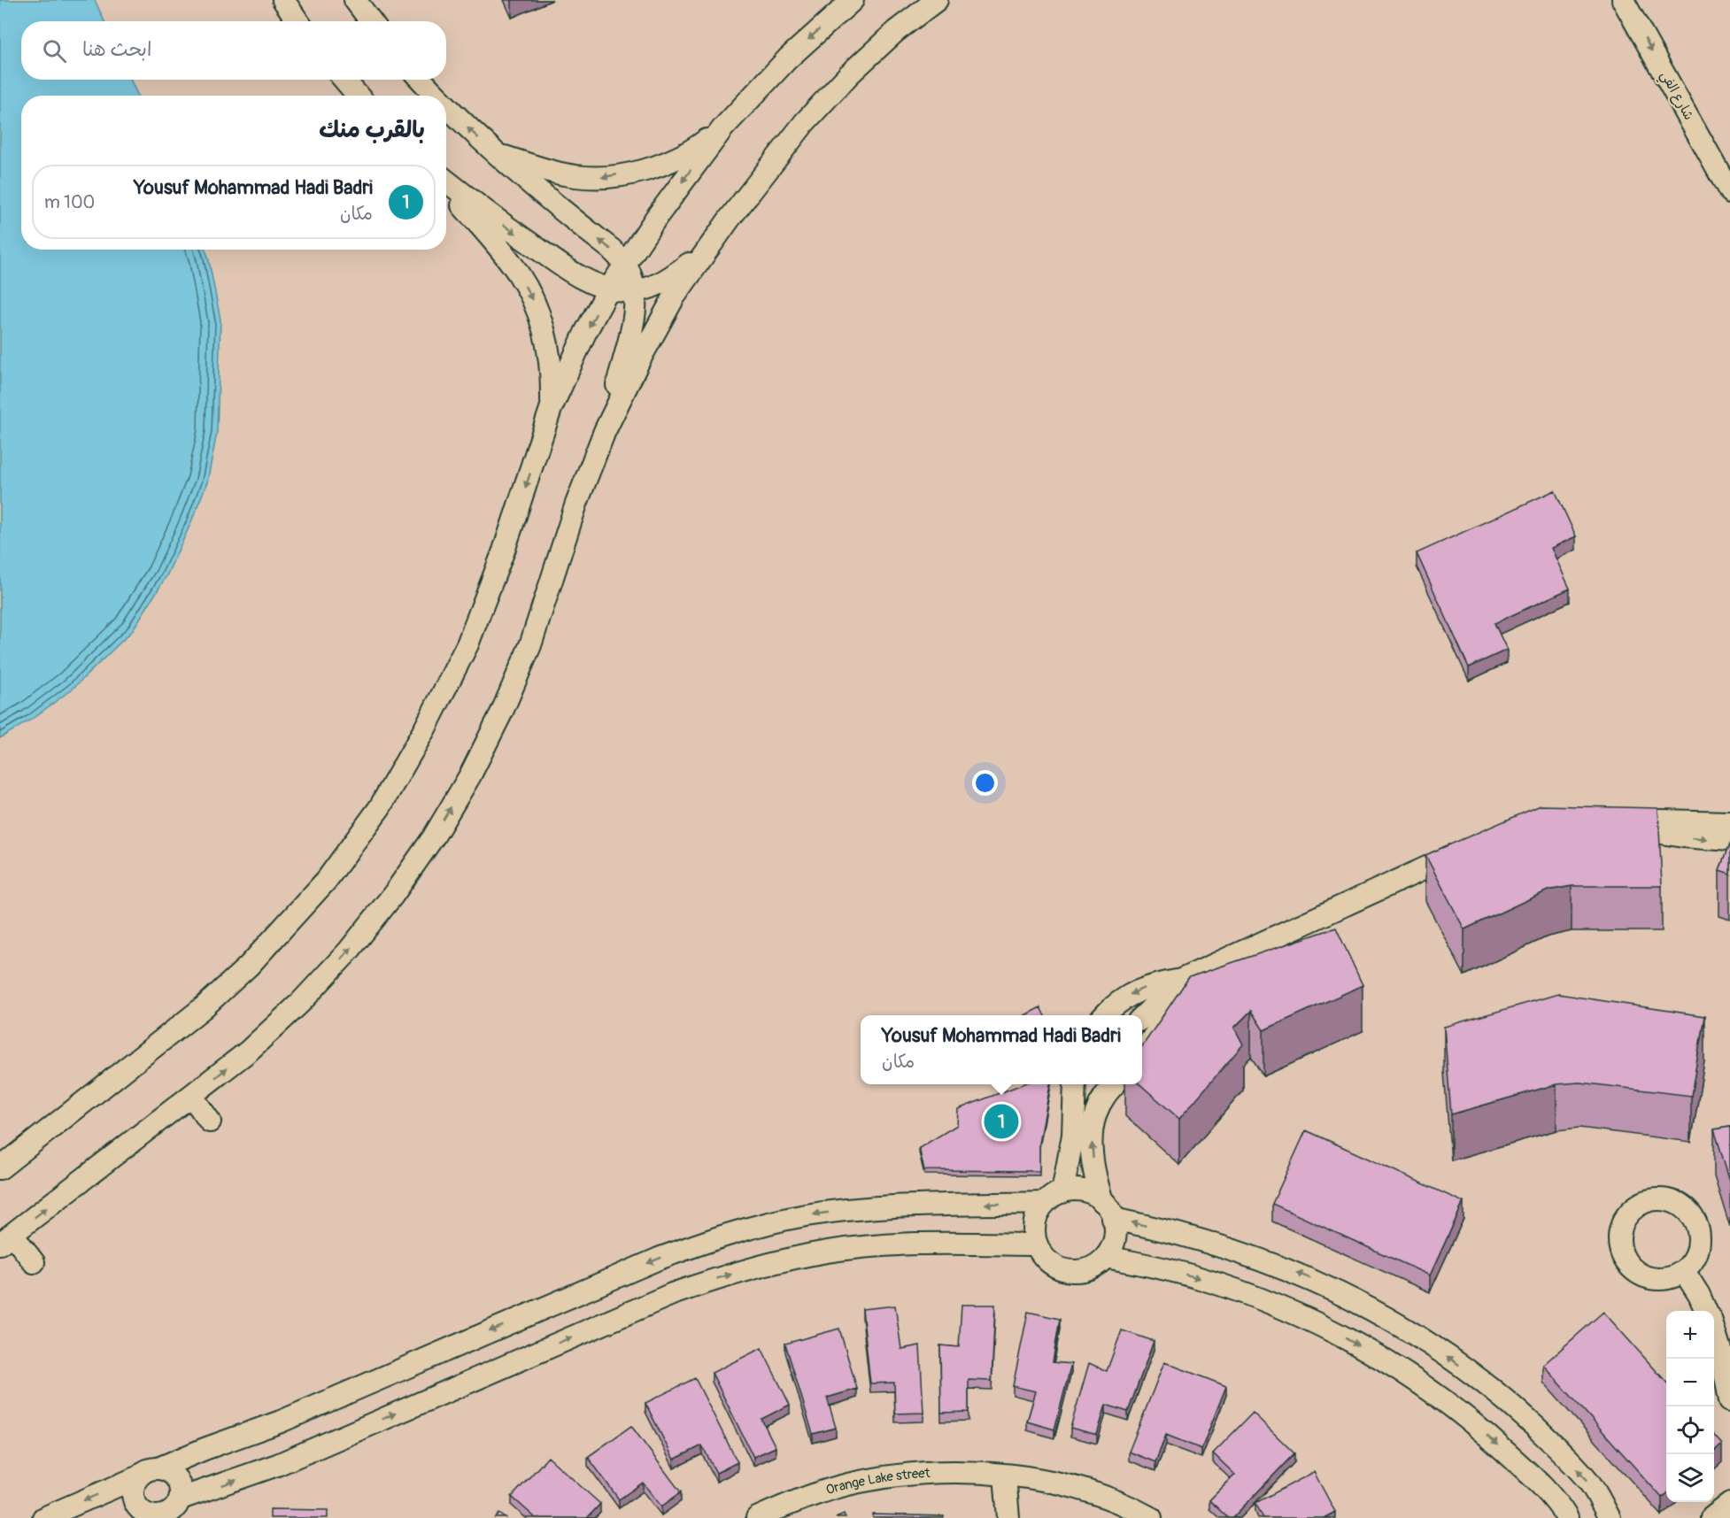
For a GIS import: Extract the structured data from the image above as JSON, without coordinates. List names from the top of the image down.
{
  "streets": {
    "street": ["شارع الفي", "Orange Lake street"]
  },
  "one_way": ["شارع الفي"],
  "page": {
    "search": "ابحث هنا",
    "heading": "بالقرب منك",
    "list": [
      {
        "mark": "1",
        "name": "Yousuf Mohammad Hadi Badri",
        "note": "مكان",
        "value": "100 m"
      }
    ],
    "popup": ["Yousuf Mohammad Hadi Badri", "مكان"],
    "pins": "1",
    "map_buttons": ["+", "−"]
  }
}
